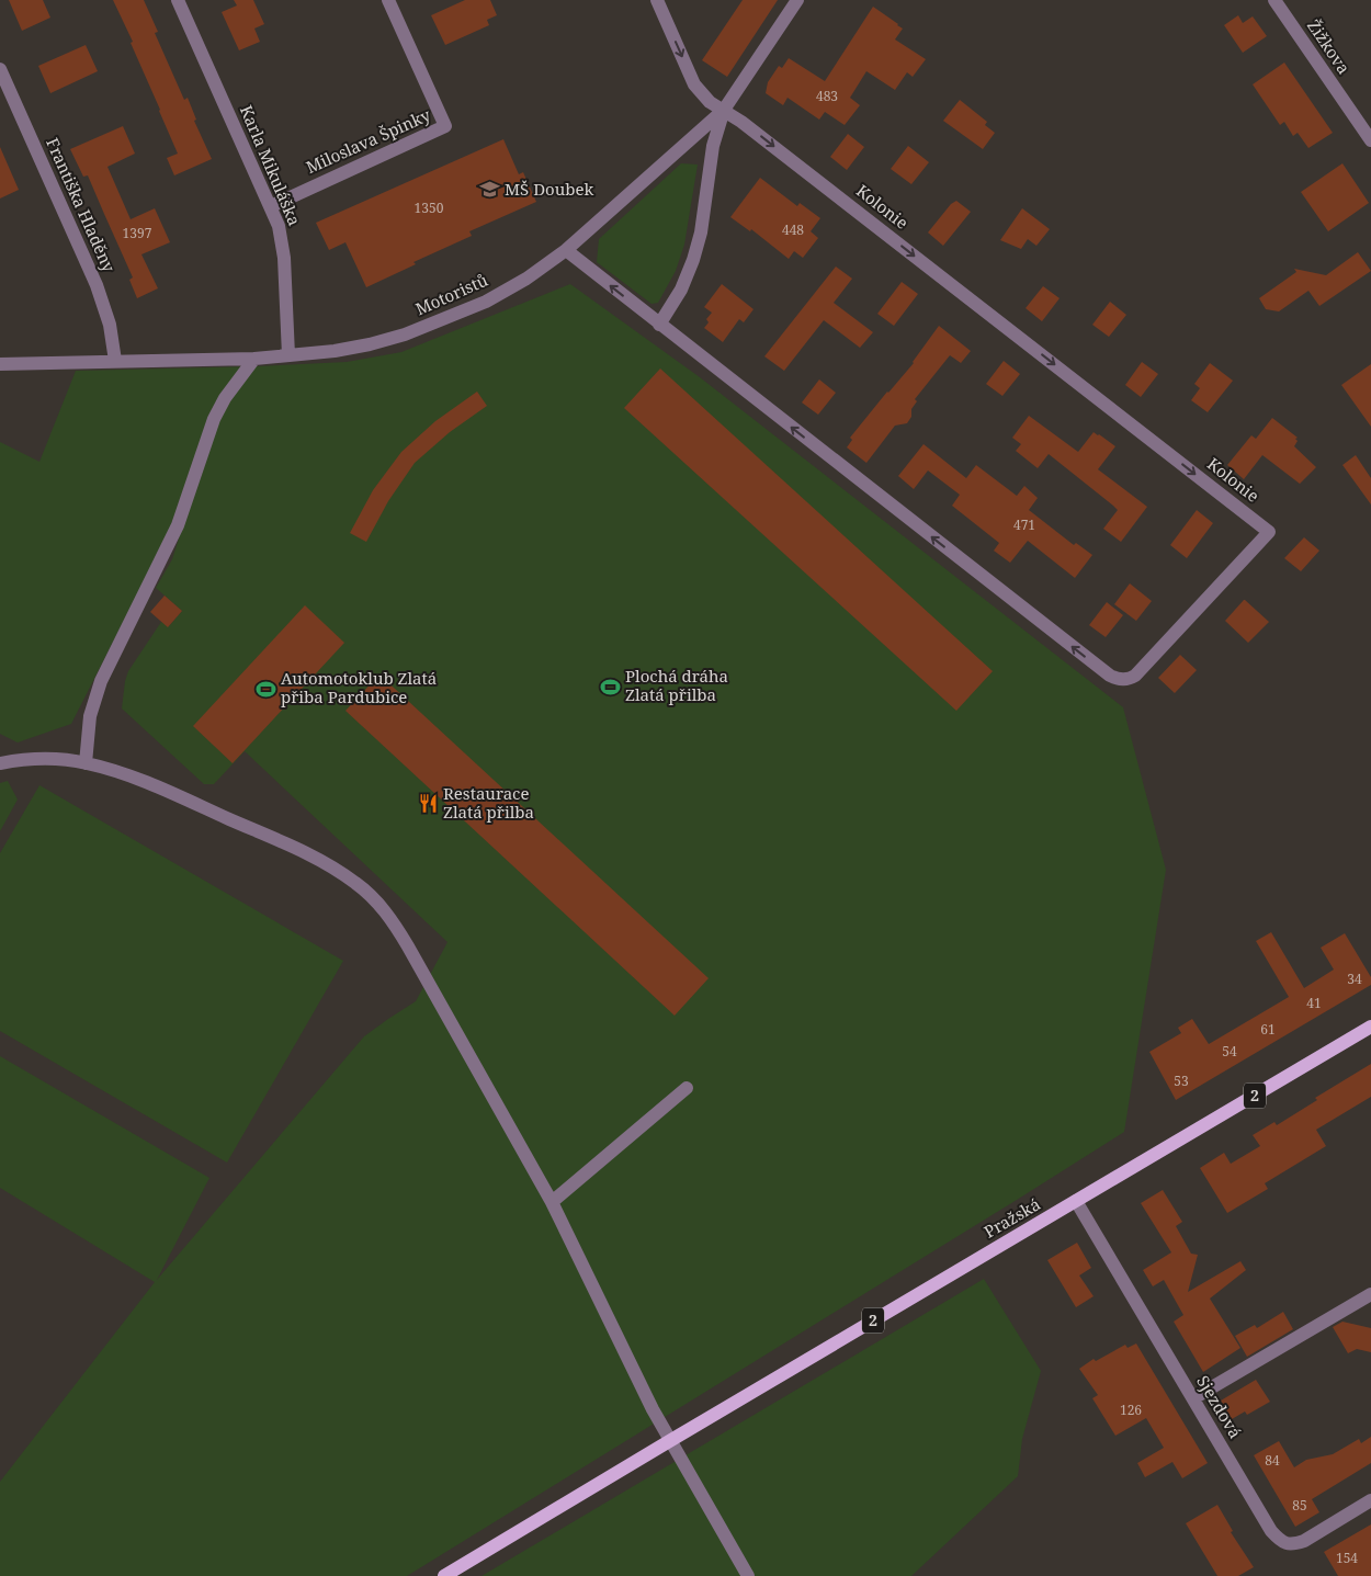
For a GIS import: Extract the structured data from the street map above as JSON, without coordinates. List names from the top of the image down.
{
  "streets": {
    "main road": ["2", "Pražská"],
    "street": [
      "Žižkova",
      "Miloslava Špinky",
      "Karla Mikuláška",
      "Františka Hladěny",
      "Kolonie",
      "Motoristů",
      "Sjezdová"
    ]
  },
  "crossings": [
    ["Miloslava Špinky", "Karla Mikuláška"],
    ["Karla Mikuláška", "Motoristů"],
    ["Františka Hladěny", "Motoristů"],
    ["Kolonie", "Motoristů"],
    ["2", "Pražská"],
    ["Pražská", "Sjezdová"]
  ],
  "places": {
    "school or university": ["MŠ Doubek"],
    "sports": ["Plochá dráha Zlatá přilba", "Automotoklub Zlatá přiba Pardubice"],
    "restaurant": ["Restaurace Zlatá přilba"]
  },
  "house_numbers": [
    "483",
    "1350",
    "448",
    "1397",
    "471",
    "34",
    "41",
    "61",
    "54",
    "53",
    "126",
    "84",
    "85",
    "154"
  ]
}
